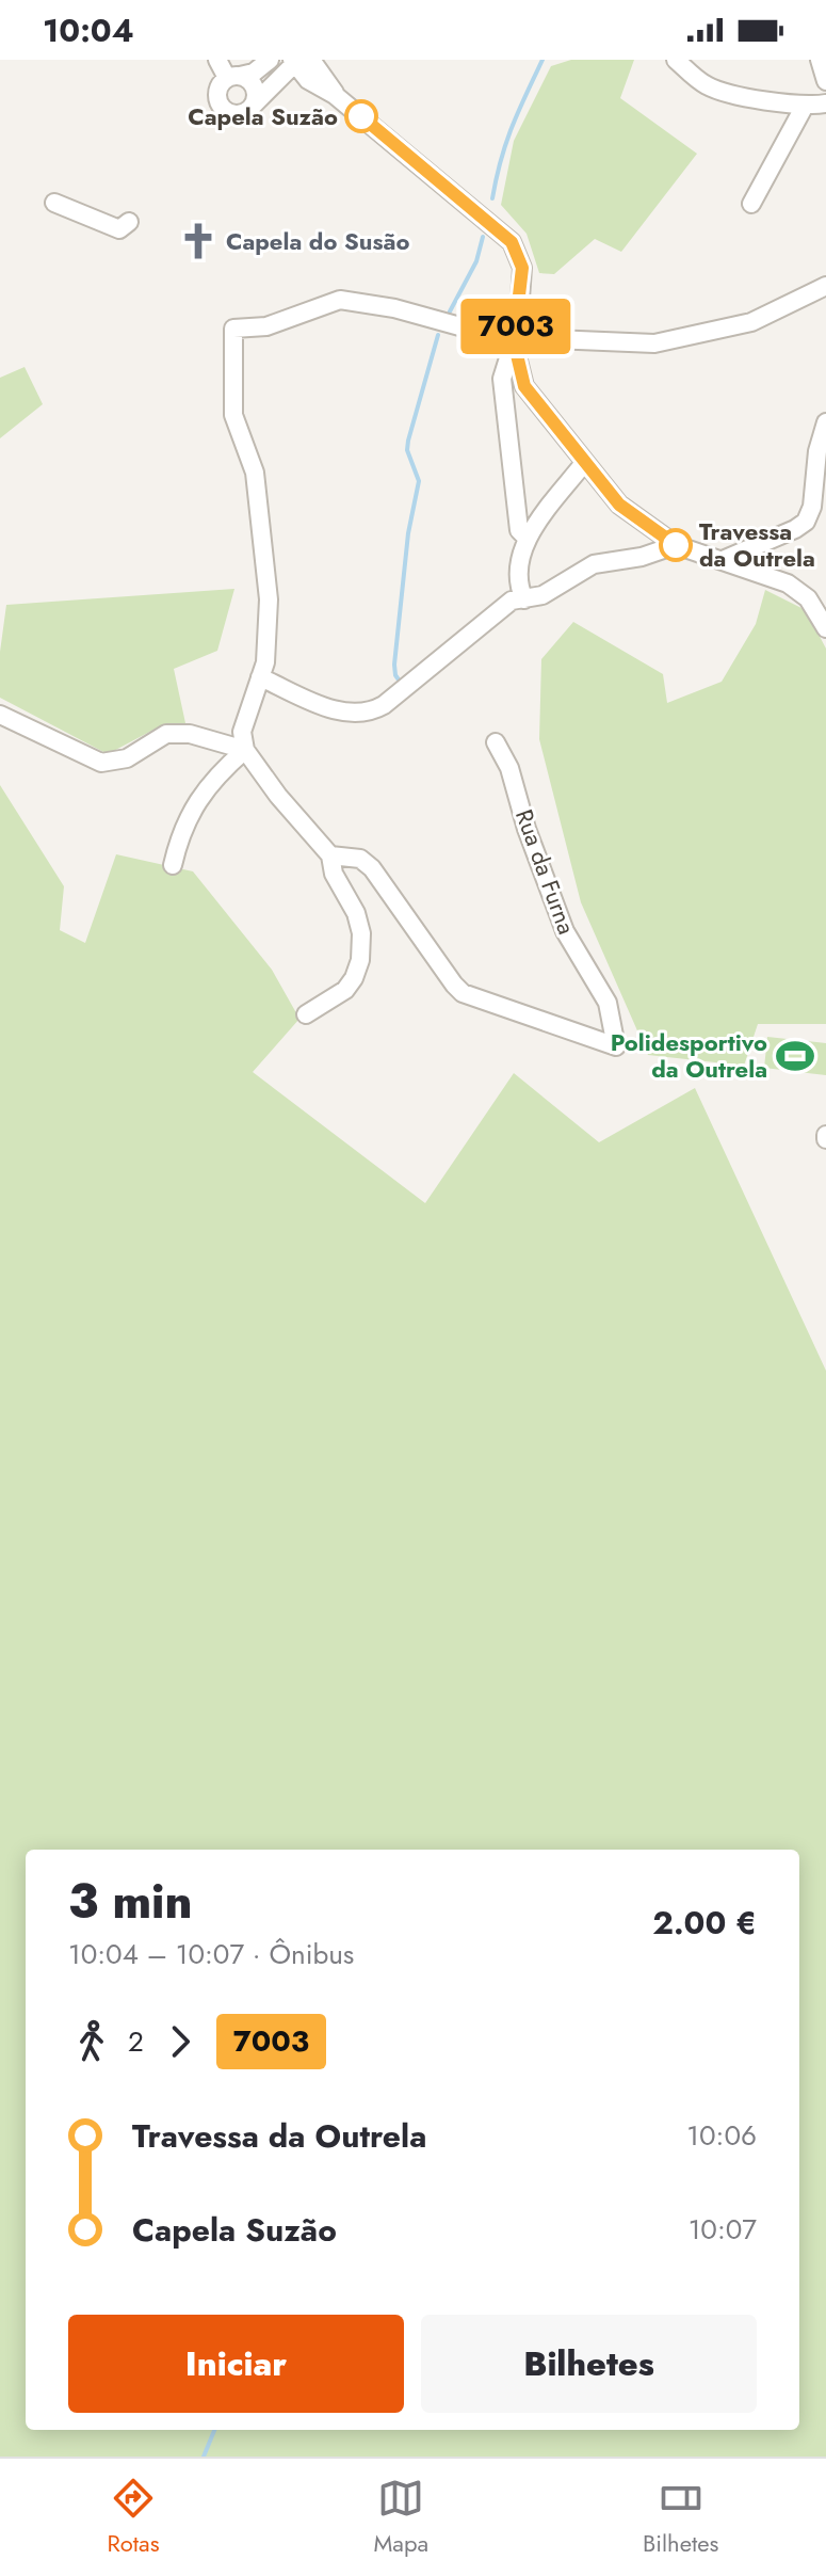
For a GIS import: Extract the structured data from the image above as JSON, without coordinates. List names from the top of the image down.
{
  "streets": {
    "street": ["Rua da Furna"]
  },
  "places": {
    "other": ["Capela Suzão", "Travessa da Outrela"],
    "church": ["Capela do Susão"],
    "sports": ["Polidesportivo da Outrela"]
  },
  "lines": ["bus line 7003"],
  "page": {
    "status": "10:04",
    "on_map": "7003",
    "heading": ["3 min", "10:04 – 10:07 · Ônibus", "2.00 €"],
    "legs": ["2", "7003"],
    "list": [
      {
        "name": "Travessa da Outrela",
        "value": "10:06"
      },
      {
        "name": "Capela Suzão",
        "value": "10:07"
      }
    ],
    "buttons": ["Iniciar", "Bilhetes"],
    "tabs": ["Rotas", "Mapa", "Bilhetes"]
  }
}
